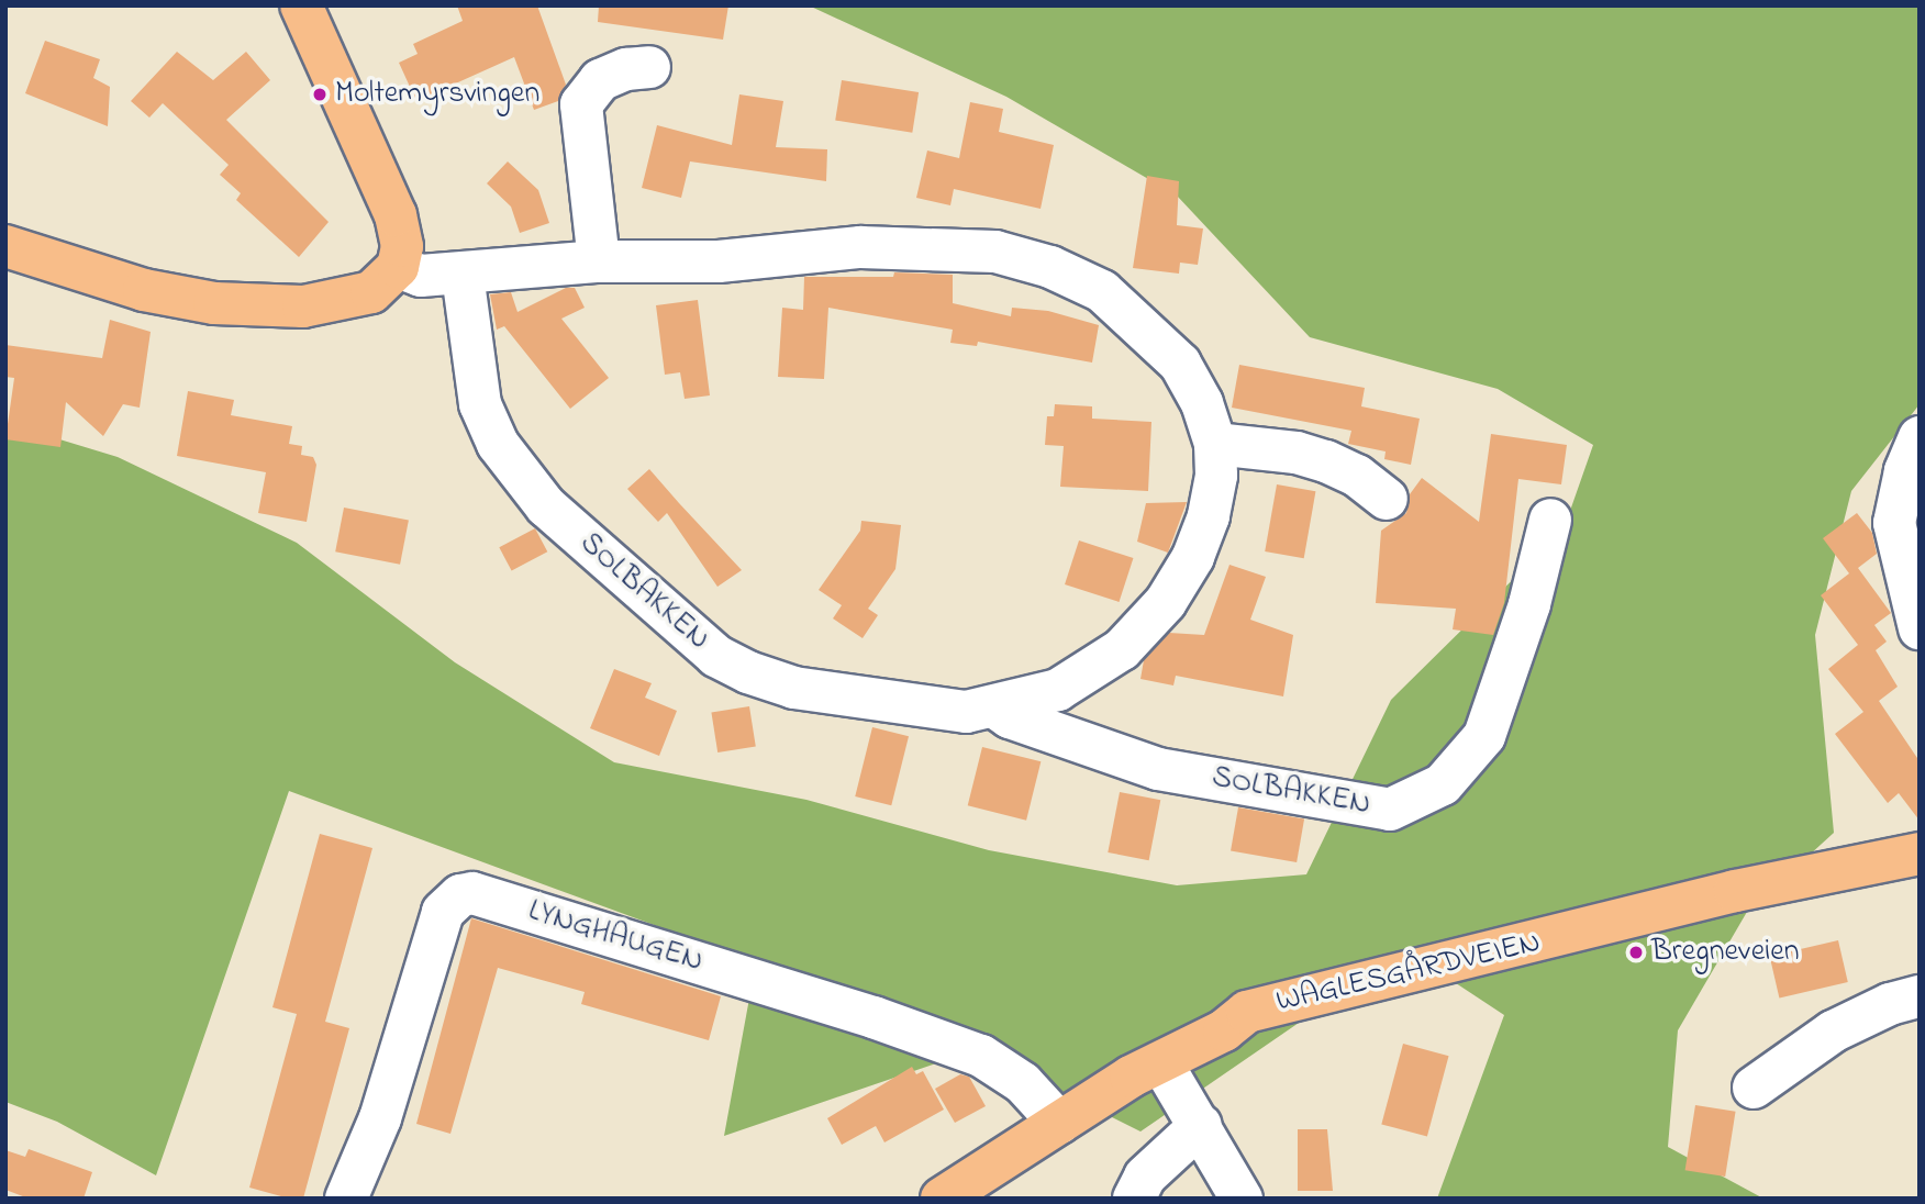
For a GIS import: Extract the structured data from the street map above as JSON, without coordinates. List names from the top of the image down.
{
  "streets": {
    "main road": ["WAGLESGÅRDVEIEN"],
    "street": ["SOLBAKKEN", "LYNGHAUGEN"]
  },
  "crossings": [
    ["LYNGHAUGEN", "WAGLESGÅRDVEIEN"]
  ],
  "places": ["Moltemyrsvingen", "Bregneveien"]
}
